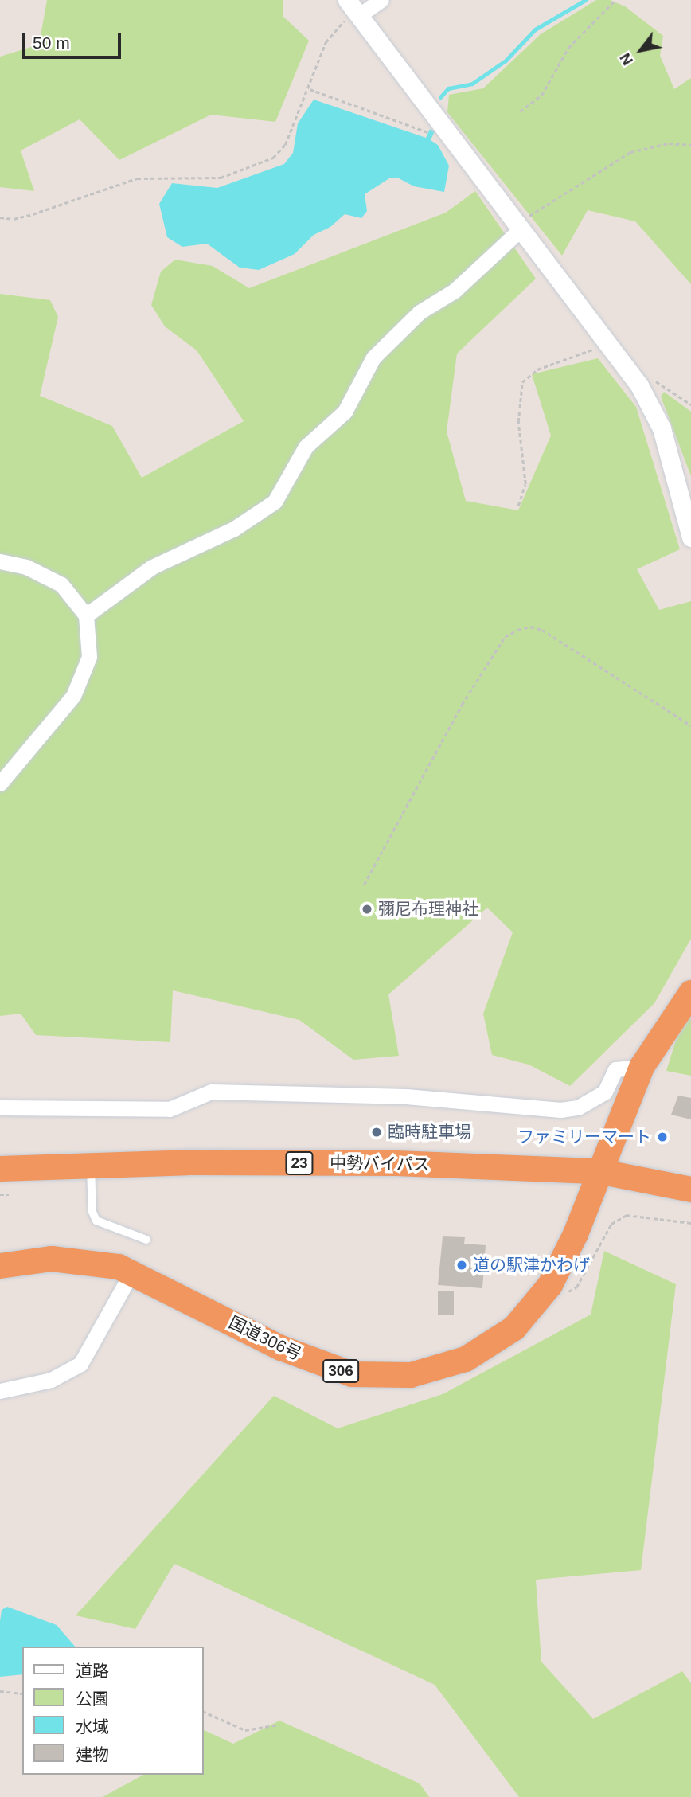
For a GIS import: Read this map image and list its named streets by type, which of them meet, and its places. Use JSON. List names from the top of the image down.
{
  "streets": {
    "highway": [
      "23",
      "中勢バイパス",
      "国道306号",
      "306"
    ]
  },
  "crossings": [
    ["中勢バイパス", "国道306号"]
  ],
  "places": [
    "彌尼布理神社",
    "臨時駐車場",
    "ファミリーマート",
    "道の駅津かわげ"
  ],
  "legend": [
    "道路",
    "公園",
    "水域",
    "建物"
  ],
  "scale_bar": "50 m",
  "north": "bottom left"
}
